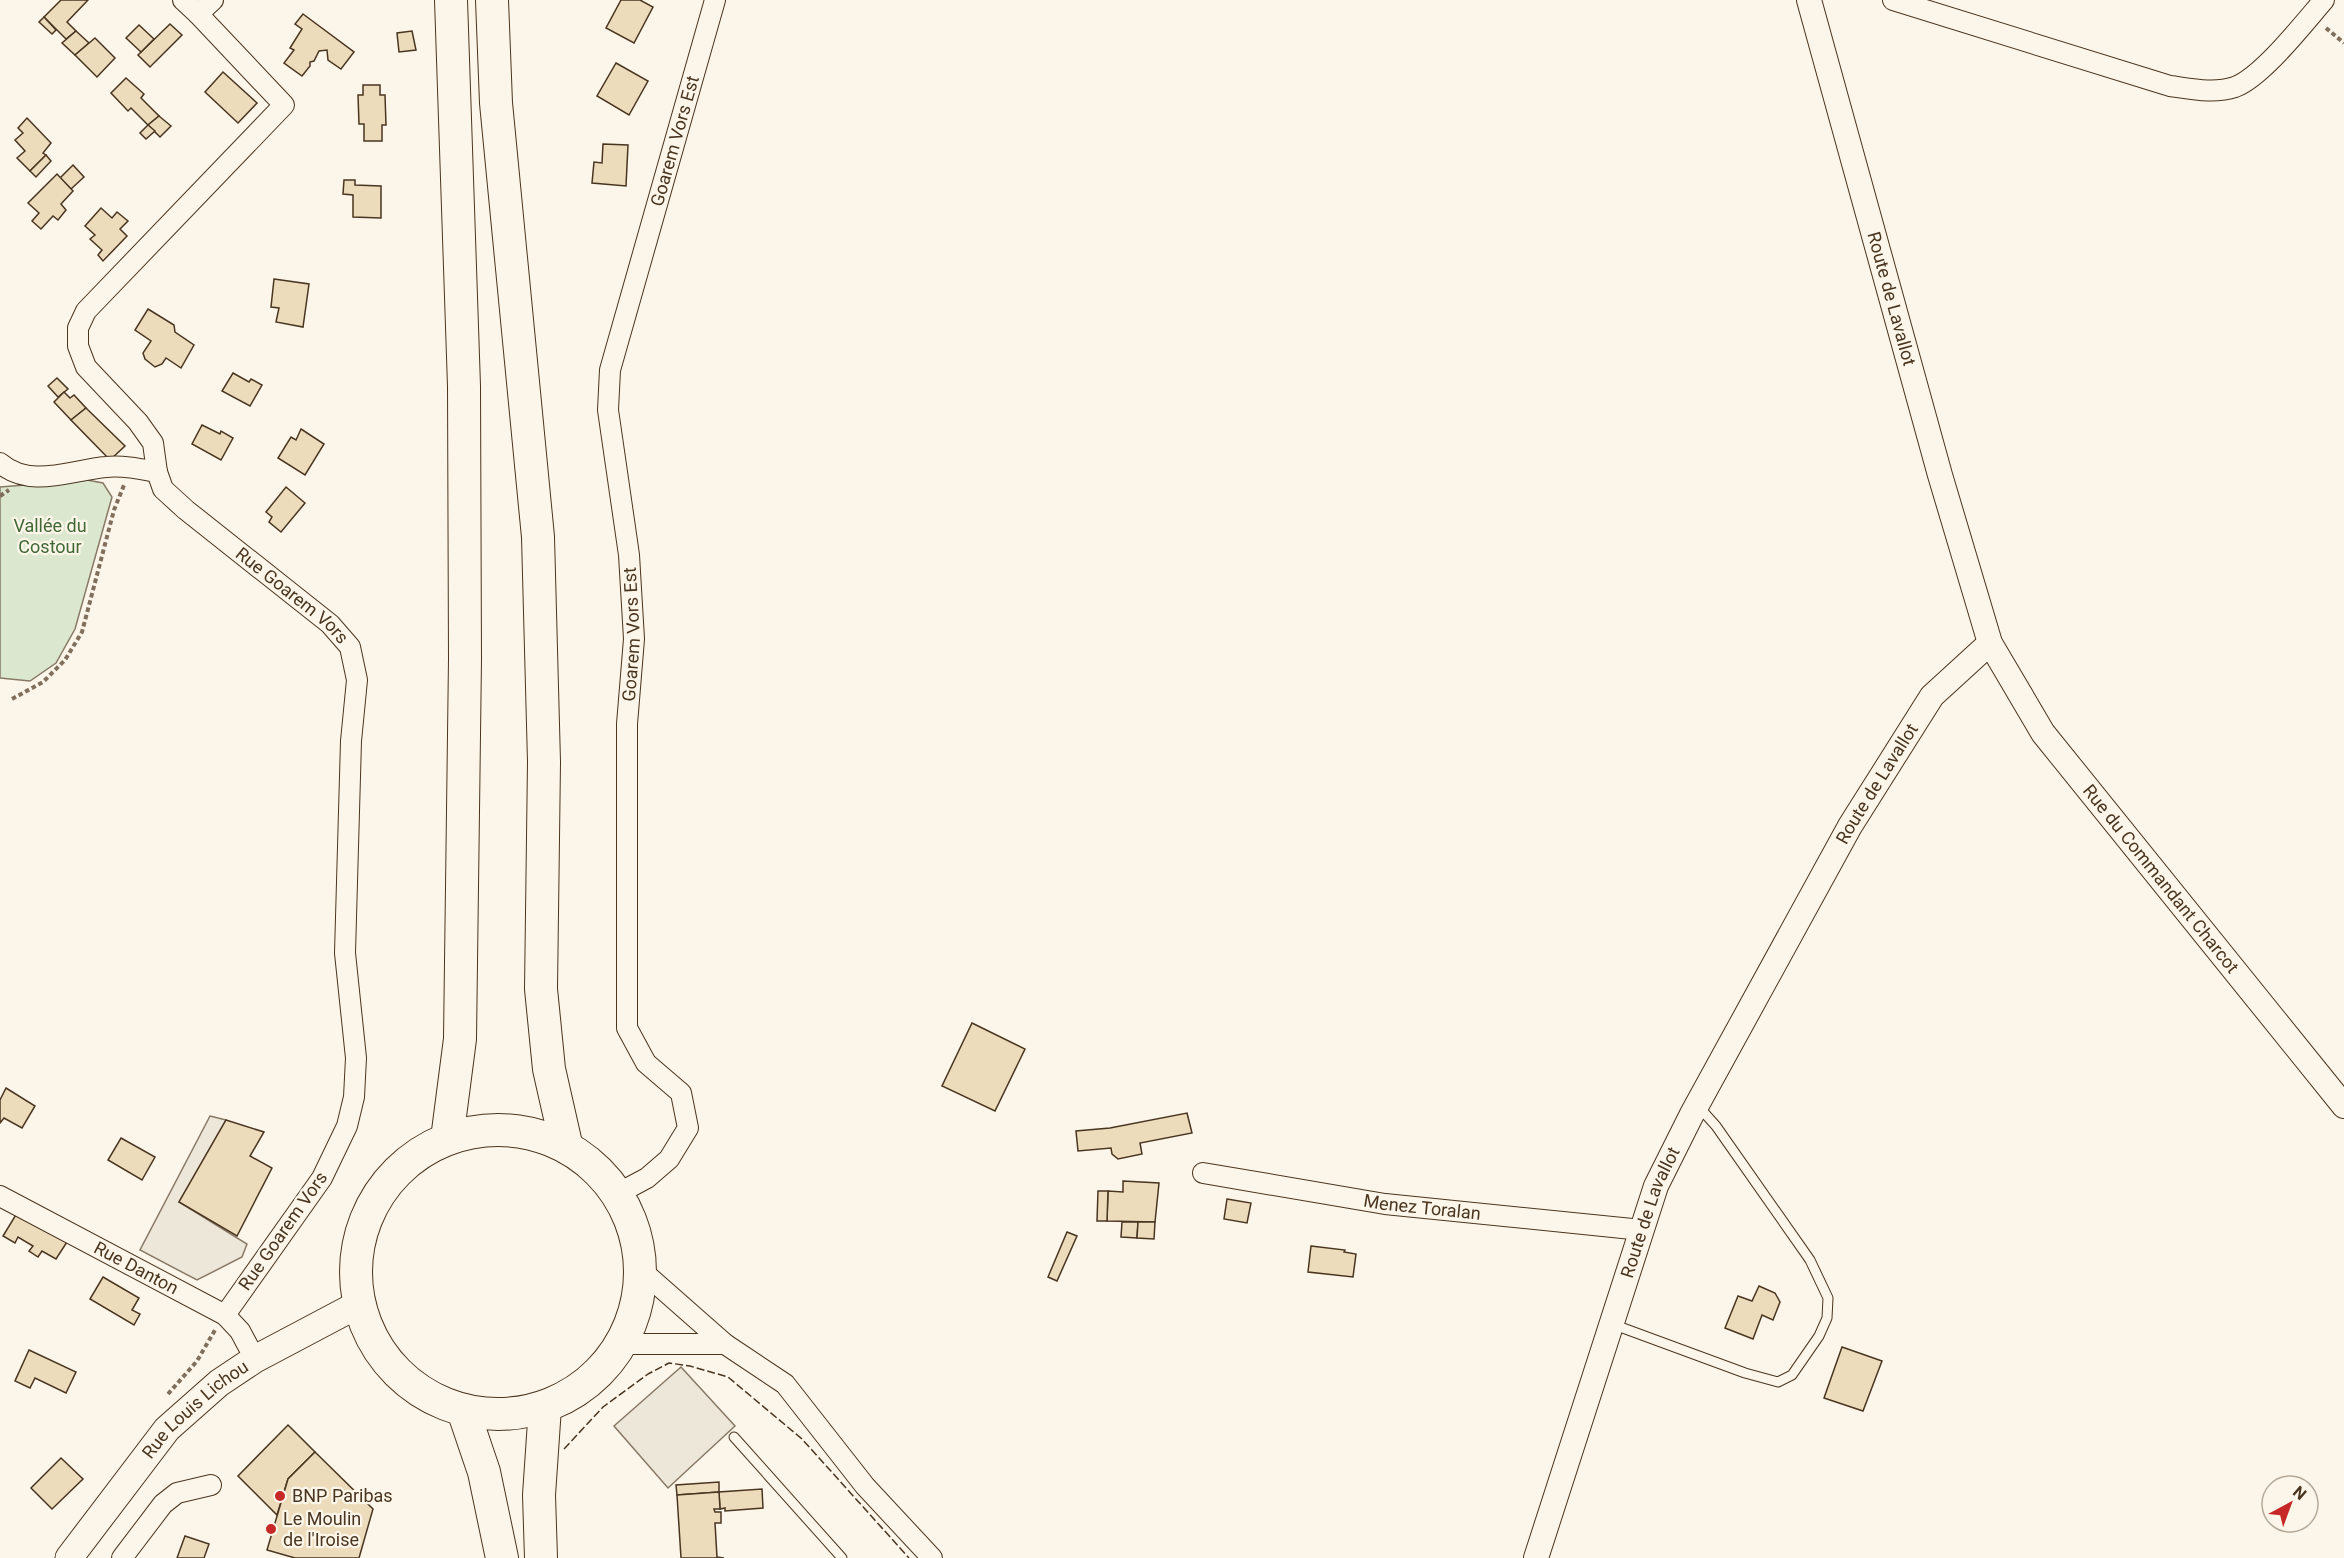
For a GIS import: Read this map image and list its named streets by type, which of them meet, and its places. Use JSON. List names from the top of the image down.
{
  "streets": {
    "main road": ["Rue Louis Lichou"],
    "street": [
      "Goarem Vors Est",
      "Route de Lavallot",
      "Rue Goarem Vors",
      "Rue du Commandant Charcot",
      "Menez Toralan",
      "Rue Danton"
    ]
  },
  "crossings": [
    ["Route de Lavallot", "Rue du Commandant Charcot"],
    ["Route de Lavallot", "Menez Toralan"],
    ["Rue Goarem Vors", "Rue Danton"],
    ["Rue Danton", "Rue Louis Lichou"]
  ],
  "parks": ["Vallée du Costour"],
  "places": ["BNP Paribas", "Le Moulin de l'Iroise"],
  "north": "top right"
}
